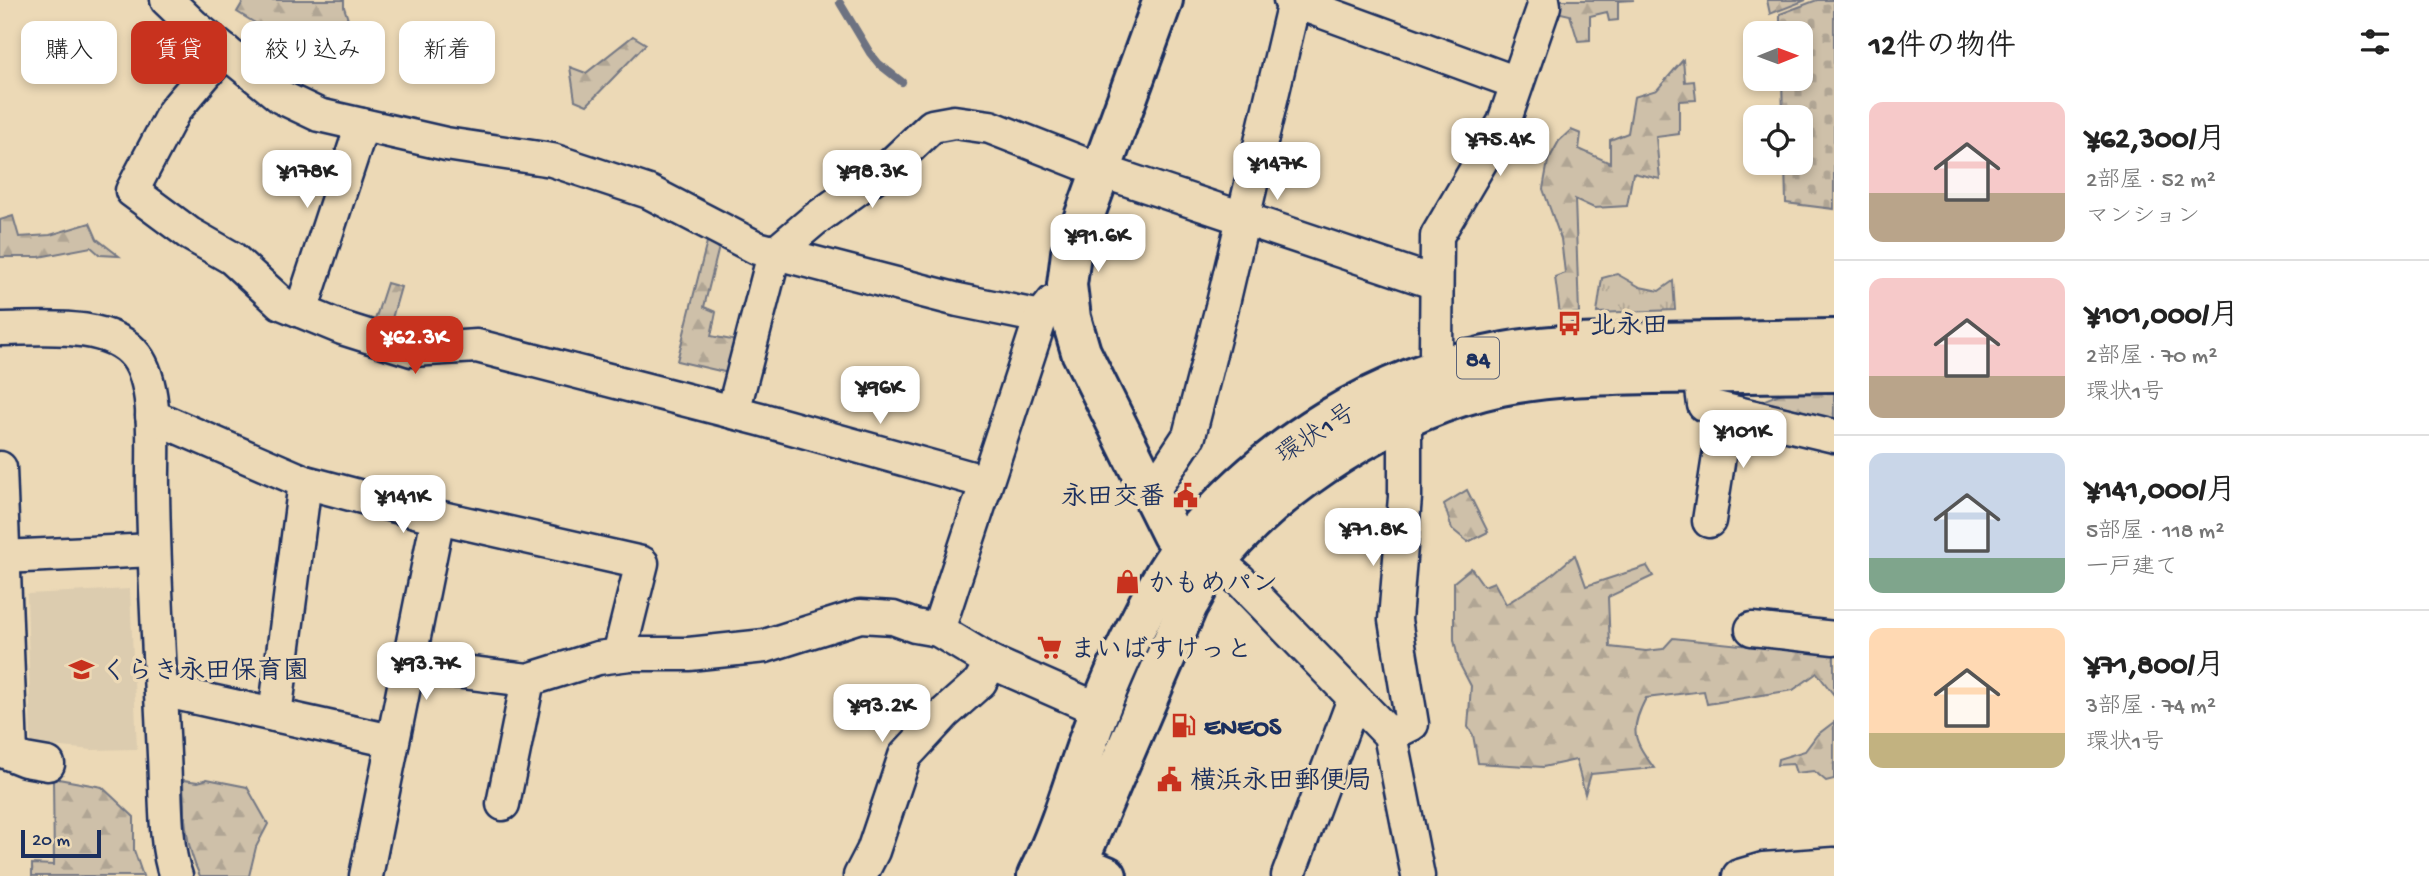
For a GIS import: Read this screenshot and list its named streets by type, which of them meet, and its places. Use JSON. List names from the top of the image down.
{
  "streets": {
    "main road": ["84", "環状1号"]
  },
  "places": {
    "bus stop": ["北永田"],
    "public building": ["永田交番", "横浜永田郵便局"],
    "shop": ["かもめパン"],
    "supermarket": ["まいばすけっと"],
    "school or university": ["くらき永田保育園"],
    "fuel station": ["ENEOS"]
  },
  "scale_bar": "20 m",
  "north": "right",
  "page": {
    "heading": "12件の物件",
    "chip": [
      "購入",
      "賃貸",
      "絞り込み",
      "新着"
    ],
    "list": [
      {
        "name": "¥62,300/月",
        "note": "2部屋 · 52 m² · マンション"
      },
      {
        "name": "¥101,000/月",
        "note": "2部屋 · 70 m² · 環状1号"
      },
      {
        "name": "¥141,000/月",
        "note": "5部屋 · 118 m² · 一戸建て"
      },
      {
        "name": "¥71,800/月",
        "note": "3部屋 · 74 m² · 環状1号"
      }
    ],
    "price": [
      "¥75.4K",
      "¥147K",
      "¥178K",
      "¥98.3K",
      "¥91.6K",
      "¥62.3K",
      "¥96K",
      "¥101K",
      "¥141K",
      "¥71.8K",
      "¥93.7K",
      "¥93.2K"
    ],
    "scale": "20 m"
  }
}
